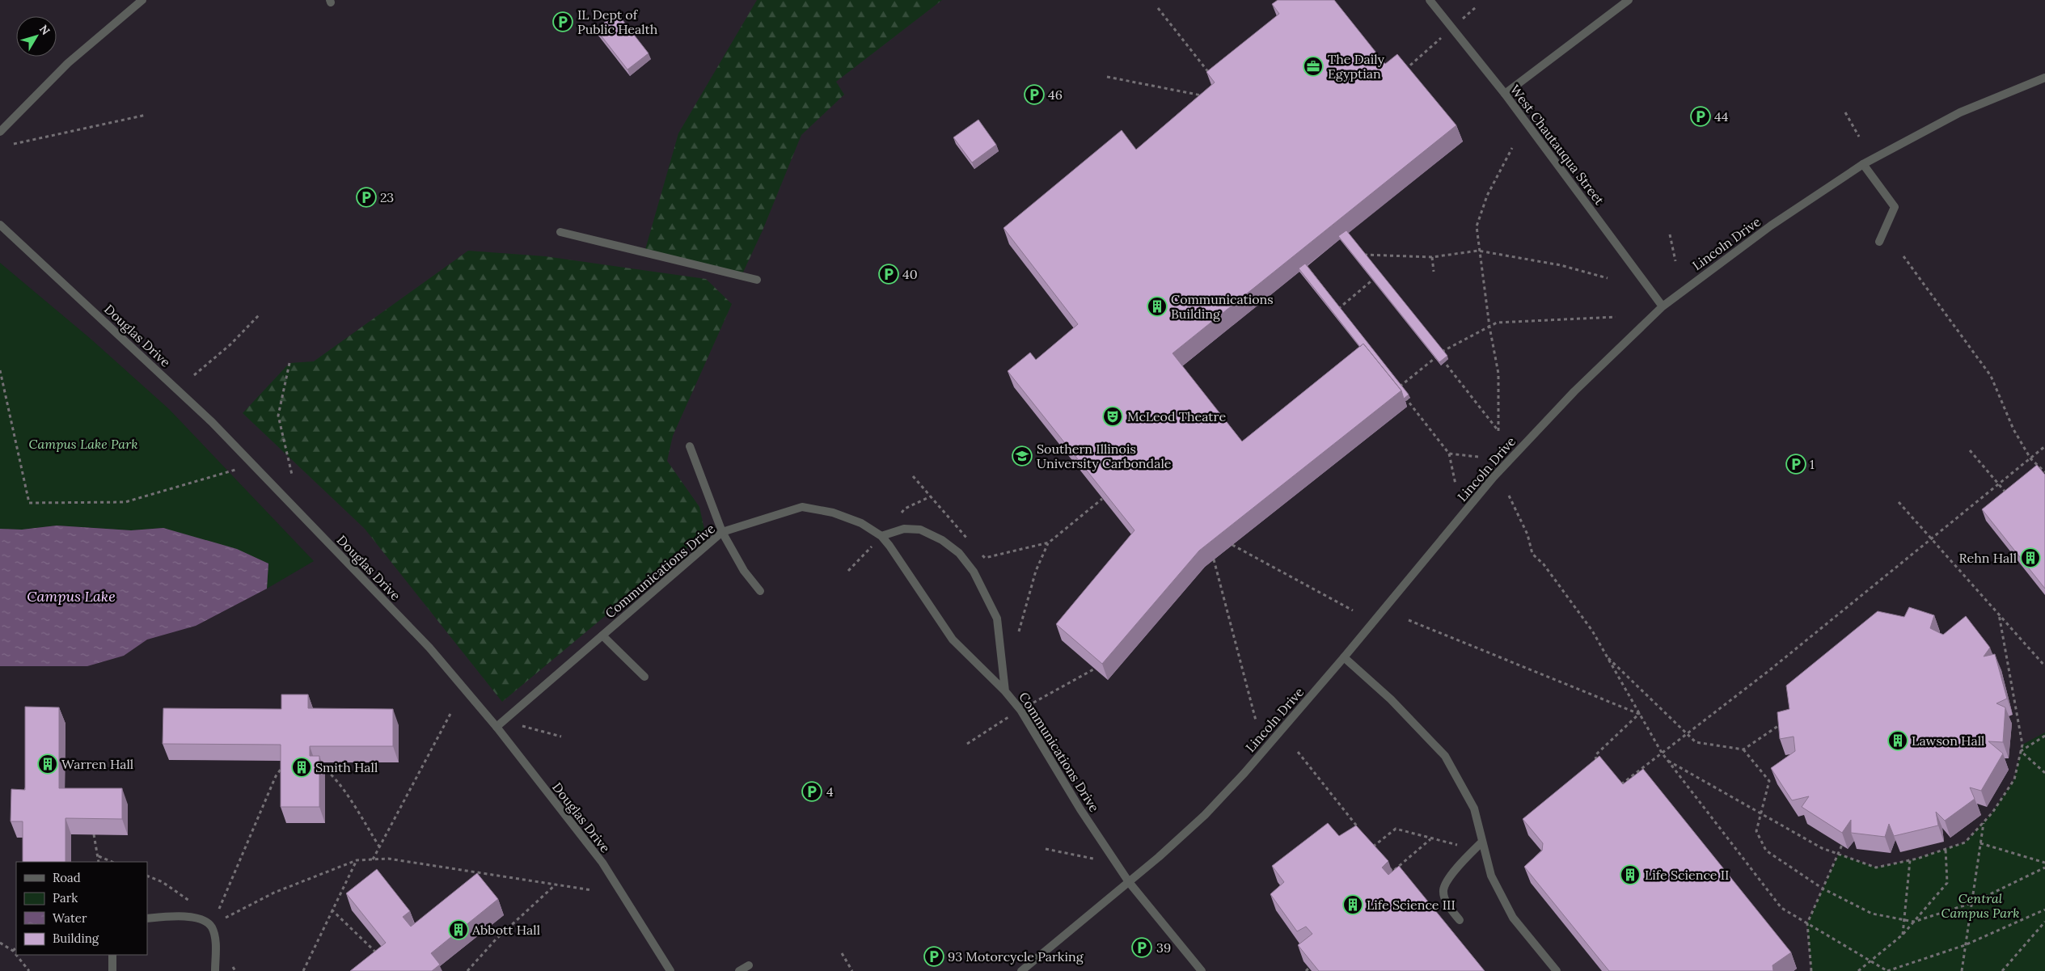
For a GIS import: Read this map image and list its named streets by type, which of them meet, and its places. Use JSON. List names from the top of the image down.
{
  "streets": {
    "street": [
      "West Chautauqua Street",
      "Lincoln Drive",
      "Douglas Drive",
      "Communications Drive"
    ]
  },
  "crossings": [
    ["West Chautauqua Street", "Lincoln Drive"],
    ["Lincoln Drive", "Communications Drive"],
    ["Douglas Drive", "Communications Drive"]
  ],
  "water": ["Campus Lake"],
  "parks": ["Campus Lake Park", "Central Campus Park"],
  "places": {
    "parking": [
      "IL Dept of Public Health",
      "46",
      "44",
      "23",
      "40",
      "1",
      "4",
      "39",
      "93 Motorcycle Parking"
    ],
    "office": ["The Daily Egyptian"],
    "building": [
      "Communications Building",
      "Rehn Hall",
      "Lawson Hall",
      "Warren Hall",
      "Smith Hall",
      "Life Science II",
      "Life Science III",
      "Abbott Hall"
    ],
    "theatre": ["McLeod Theatre"],
    "school or university": ["Southern Illinois University Carbondale"]
  },
  "legend": [
    "Road",
    "Park",
    "Water",
    "Building"
  ],
  "north": "top right"
}
